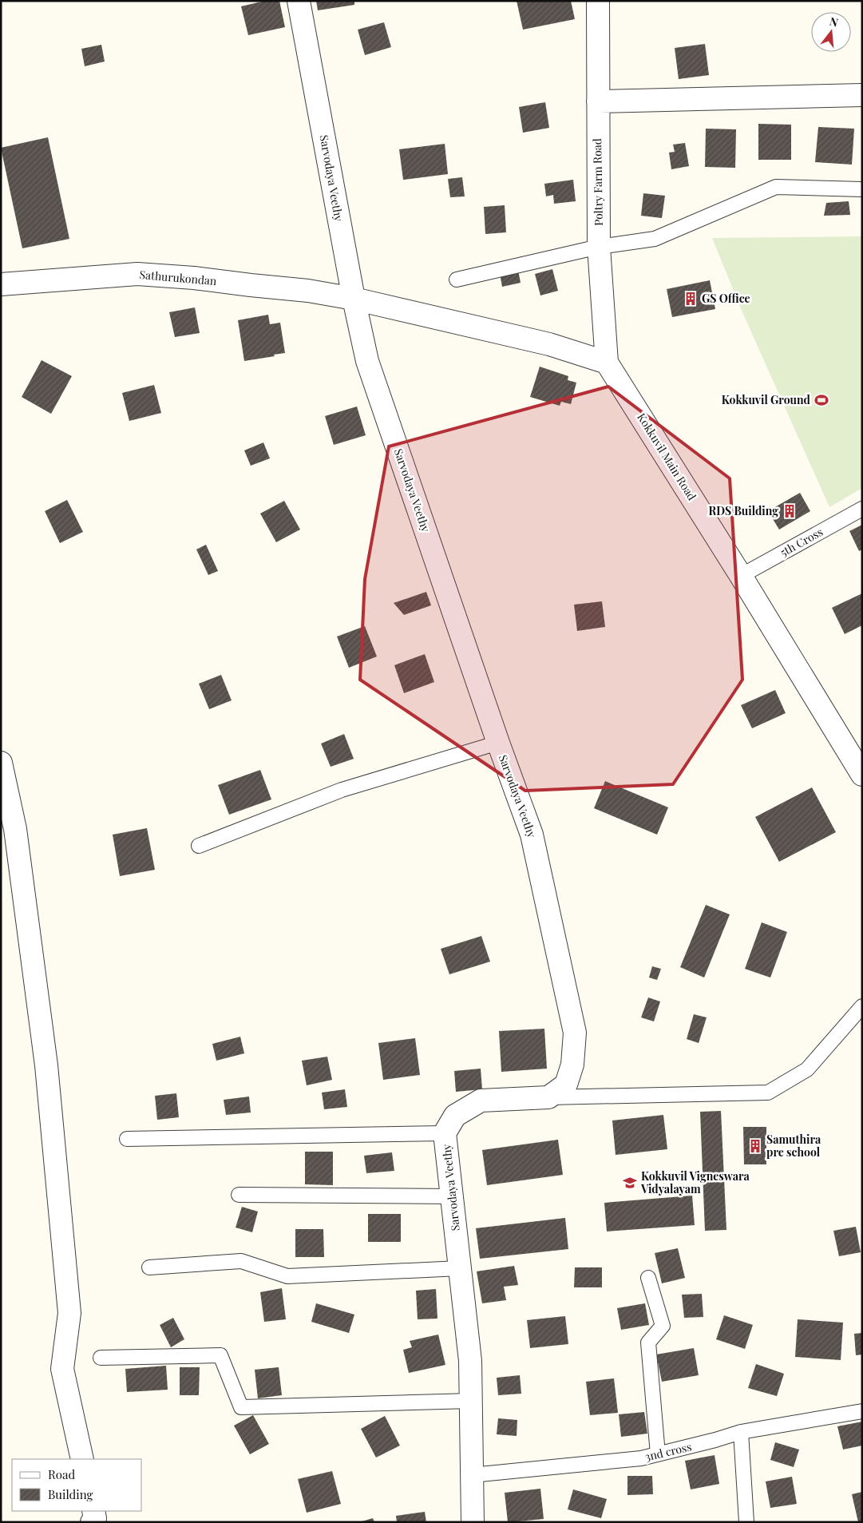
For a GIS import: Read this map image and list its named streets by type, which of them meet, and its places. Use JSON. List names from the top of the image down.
{
  "streets": {
    "street": [
      "Sarvodaya Veethy",
      "Poltry Farm Road",
      "Sathurukondan",
      "Kokkuvil Main Road"
    ],
    "lane": ["5th Cross", "3nd cross"]
  },
  "crossings": [
    ["Sarvodaya Veethy", "Sathurukondan"],
    ["Sarvodaya Veethy", "3nd cross"],
    ["Poltry Farm Road", "Kokkuvil Main Road"],
    ["Kokkuvil Main Road", "5th Cross"]
  ],
  "places": {
    "building": ["GS Office", "RDS Building", "Samuthira pre school"],
    "sports": ["Kokkuvil Ground"],
    "school or university": ["Kokkuvil Vigneswara Vidyalayam"]
  },
  "legend": ["Road", "Building"],
  "north": "top"
}
